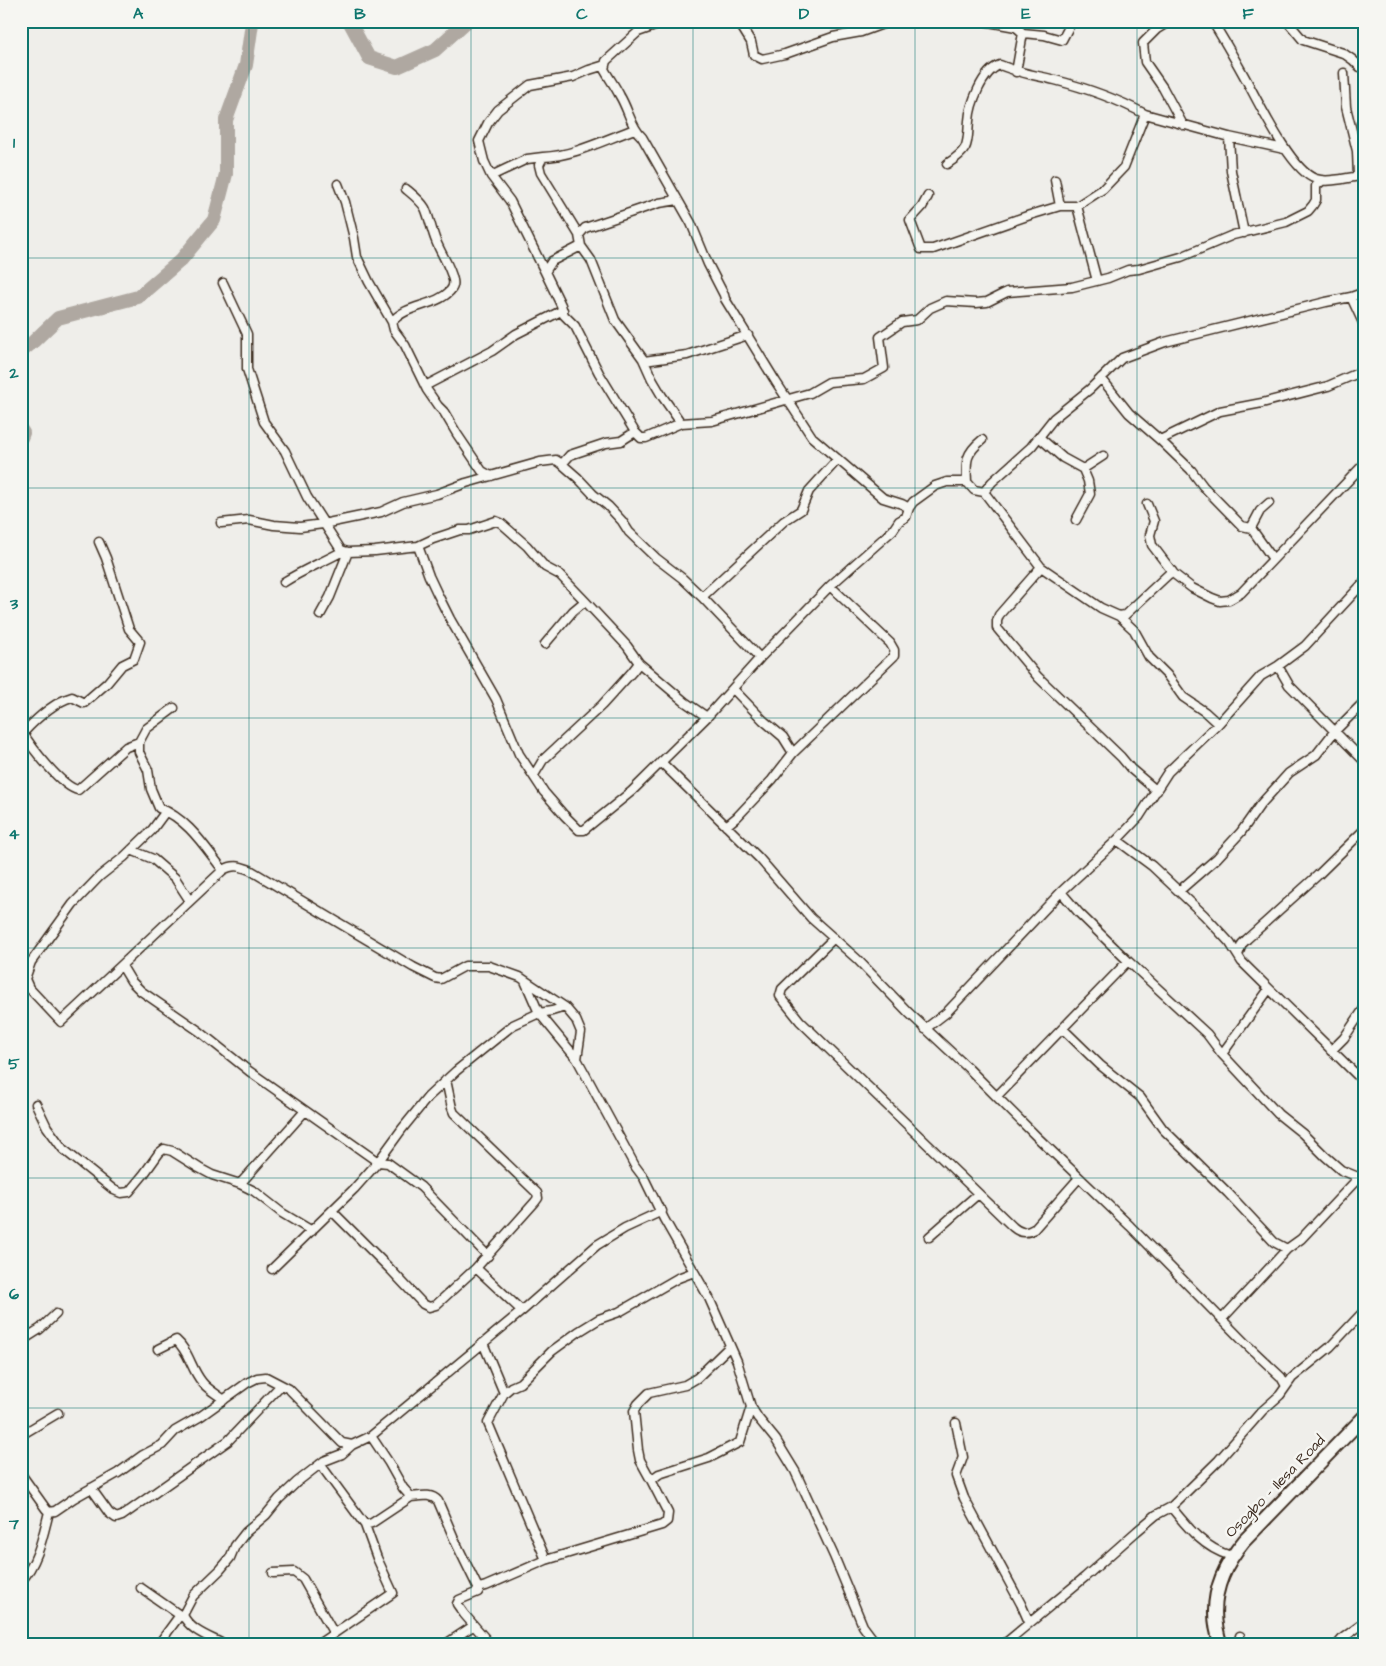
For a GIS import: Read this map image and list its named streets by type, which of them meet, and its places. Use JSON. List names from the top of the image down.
{
  "streets": {
    "main road": ["Osogbo - Ilesa Road"]
  },
  "grid": {
    "columns": [
      "A",
      "B",
      "C",
      "D",
      "E",
      "F"
    ],
    "rows": [
      "1",
      "2",
      "3",
      "4",
      "5",
      "6",
      "7"
    ]
  }
}
